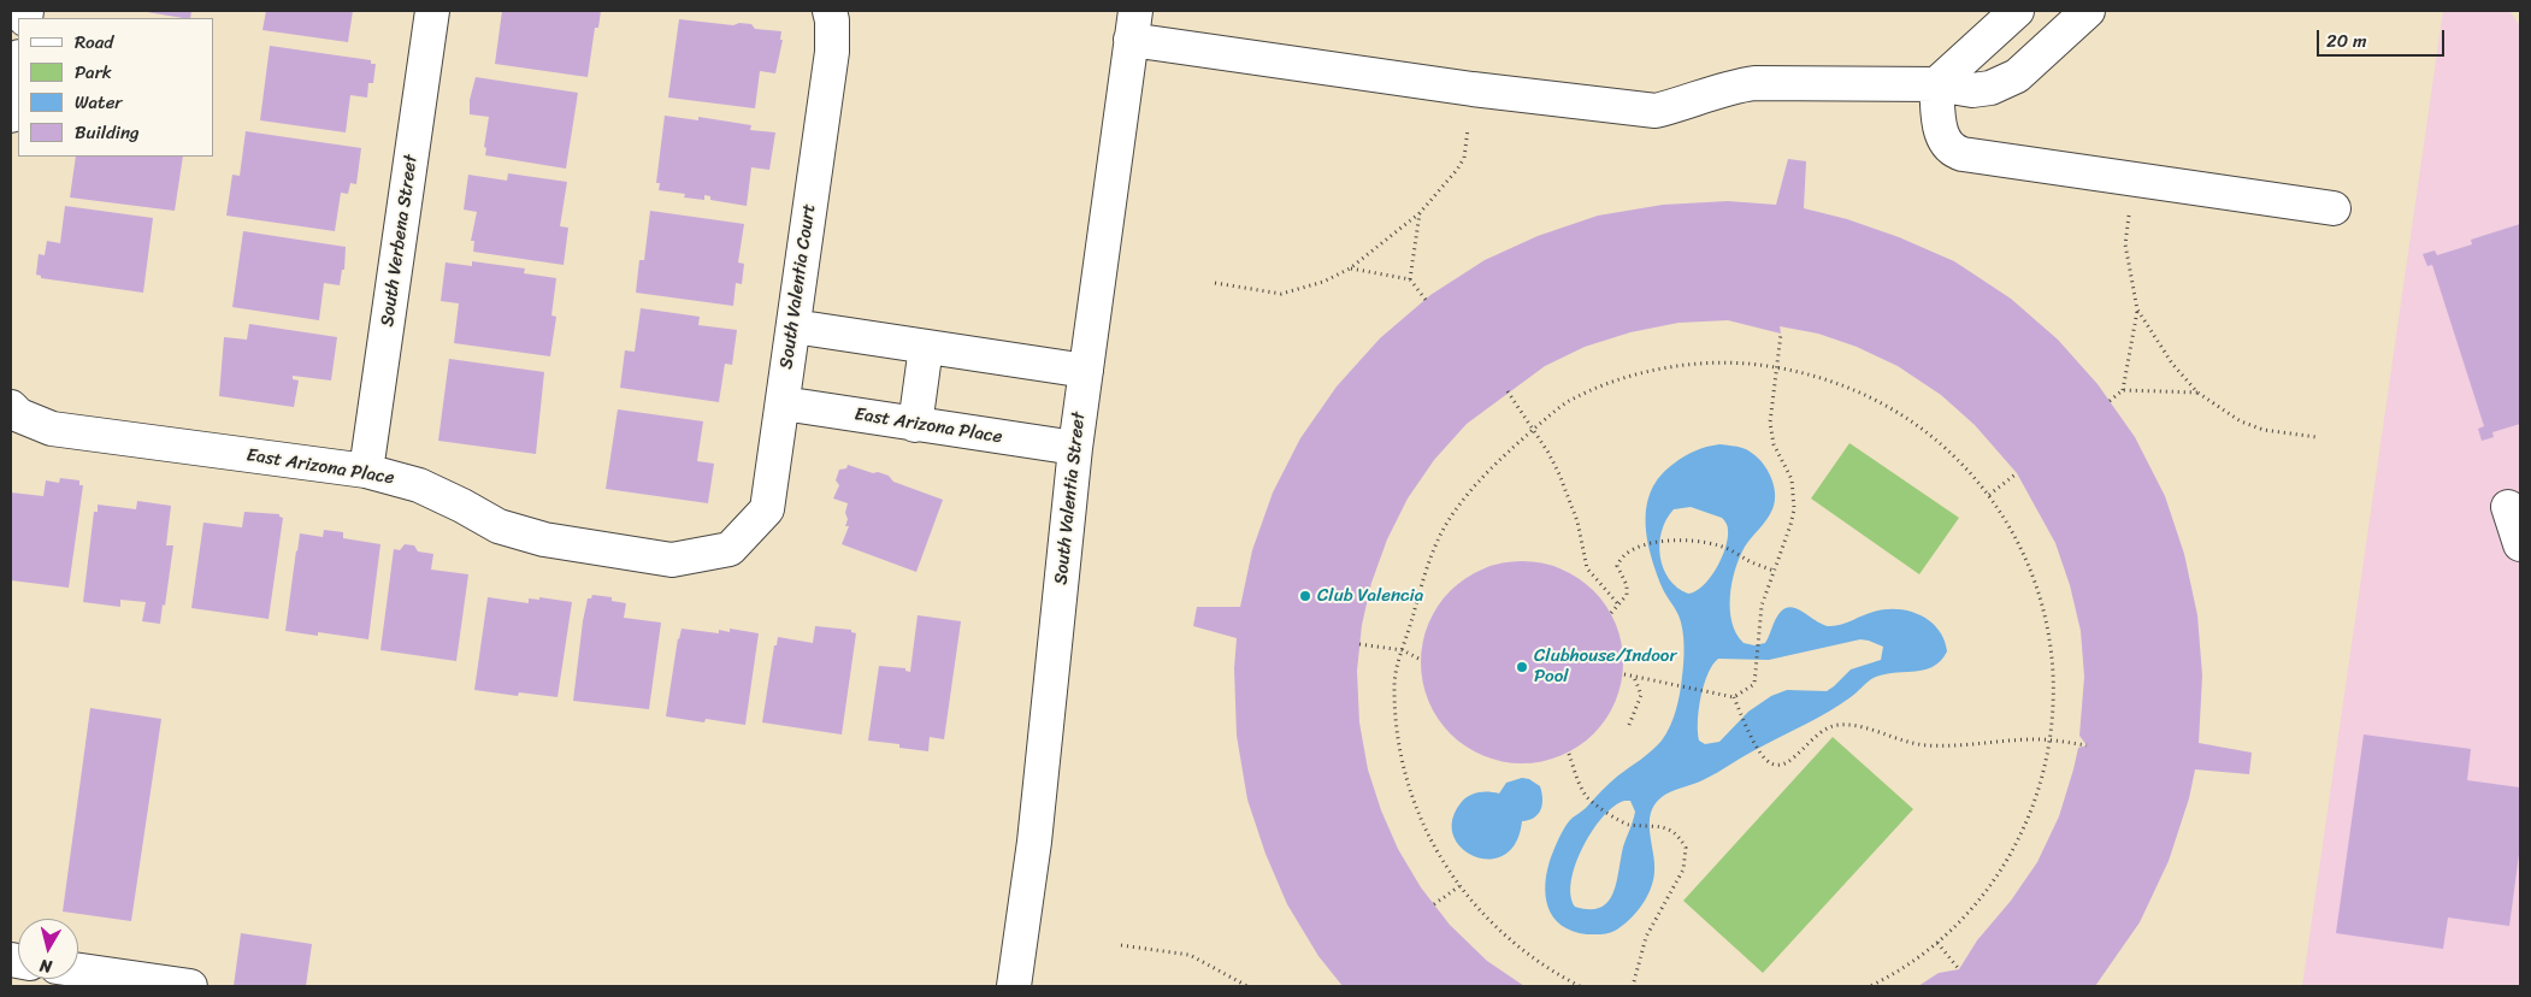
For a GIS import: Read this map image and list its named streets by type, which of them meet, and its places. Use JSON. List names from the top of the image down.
{
  "streets": {
    "street": [
      "South Verbena Street",
      "South Valentia Court",
      "East Arizona Place",
      "South Valentia Street"
    ]
  },
  "crossings": [
    ["South Verbena Street", "East Arizona Place"],
    ["South Valentia Court", "East Arizona Place"],
    ["East Arizona Place", "South Valentia Street"]
  ],
  "places": ["Club Valencia", "Clubhouse/Indoor Pool"],
  "legend": [
    "Road",
    "Park",
    "Water",
    "Building"
  ],
  "scale_bar": "20 m",
  "north": "bottom"
}
